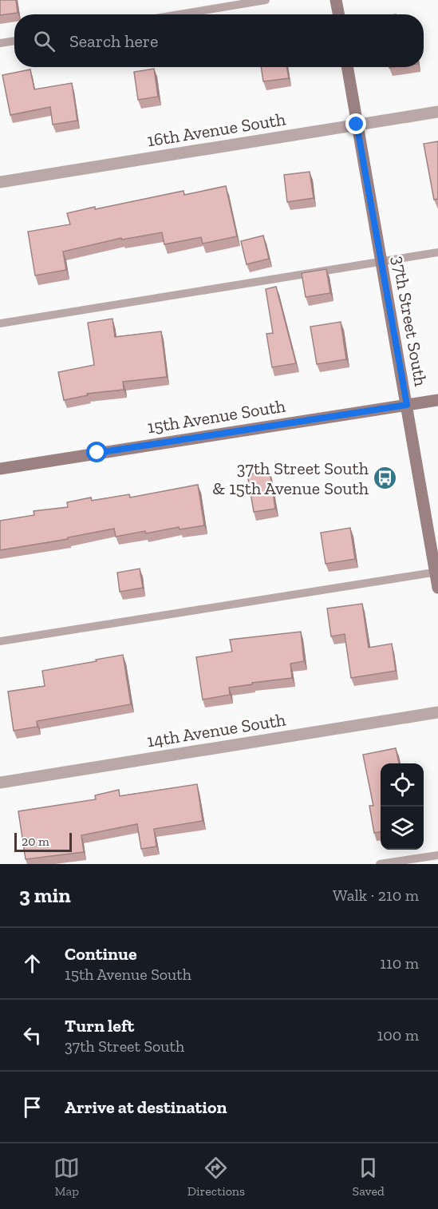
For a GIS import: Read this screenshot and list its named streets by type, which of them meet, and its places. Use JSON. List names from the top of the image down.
{
  "streets": {
    "street": [
      "16th Avenue South",
      "37th Street South",
      "15th Avenue South",
      "14th Avenue South"
    ]
  },
  "crossings": [
    ["16th Avenue South", "37th Street South"],
    ["37th Street South", "15th Avenue South"]
  ],
  "places": {
    "bus stop": ["37th Street South & 15th Avenue South"]
  },
  "scale_bar": "20 m",
  "page": {
    "search": "Search here",
    "scale": "20 m",
    "heading": ["3 min", "Walk · 210 m"],
    "list": [
      ["Continue", "15th Avenue South", "110 m"],
      ["Turn left", "37th Street South", "100 m"],
      "Arrive at destination"
    ],
    "nav": ["Map", "Directions", "Saved"]
  }
}
